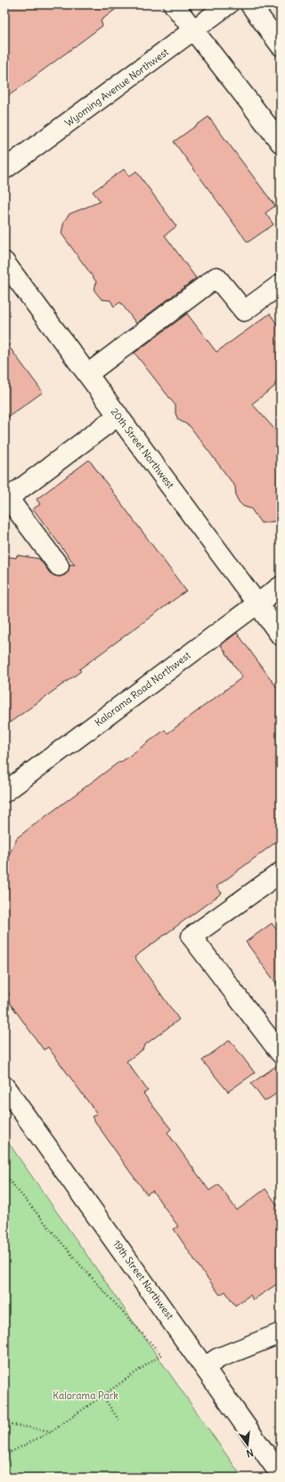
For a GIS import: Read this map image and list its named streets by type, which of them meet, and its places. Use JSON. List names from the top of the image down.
{
  "streets": {
    "street": [
      "Wyoming Avenue Northwest",
      "20th Street Northwest",
      "Kalorama Road Northwest",
      "19th Street Northwest"
    ]
  },
  "crossings": [
    ["20th Street Northwest", "Kalorama Road Northwest"]
  ],
  "parks": ["Kalorama Park"],
  "north": "bottom"
}
